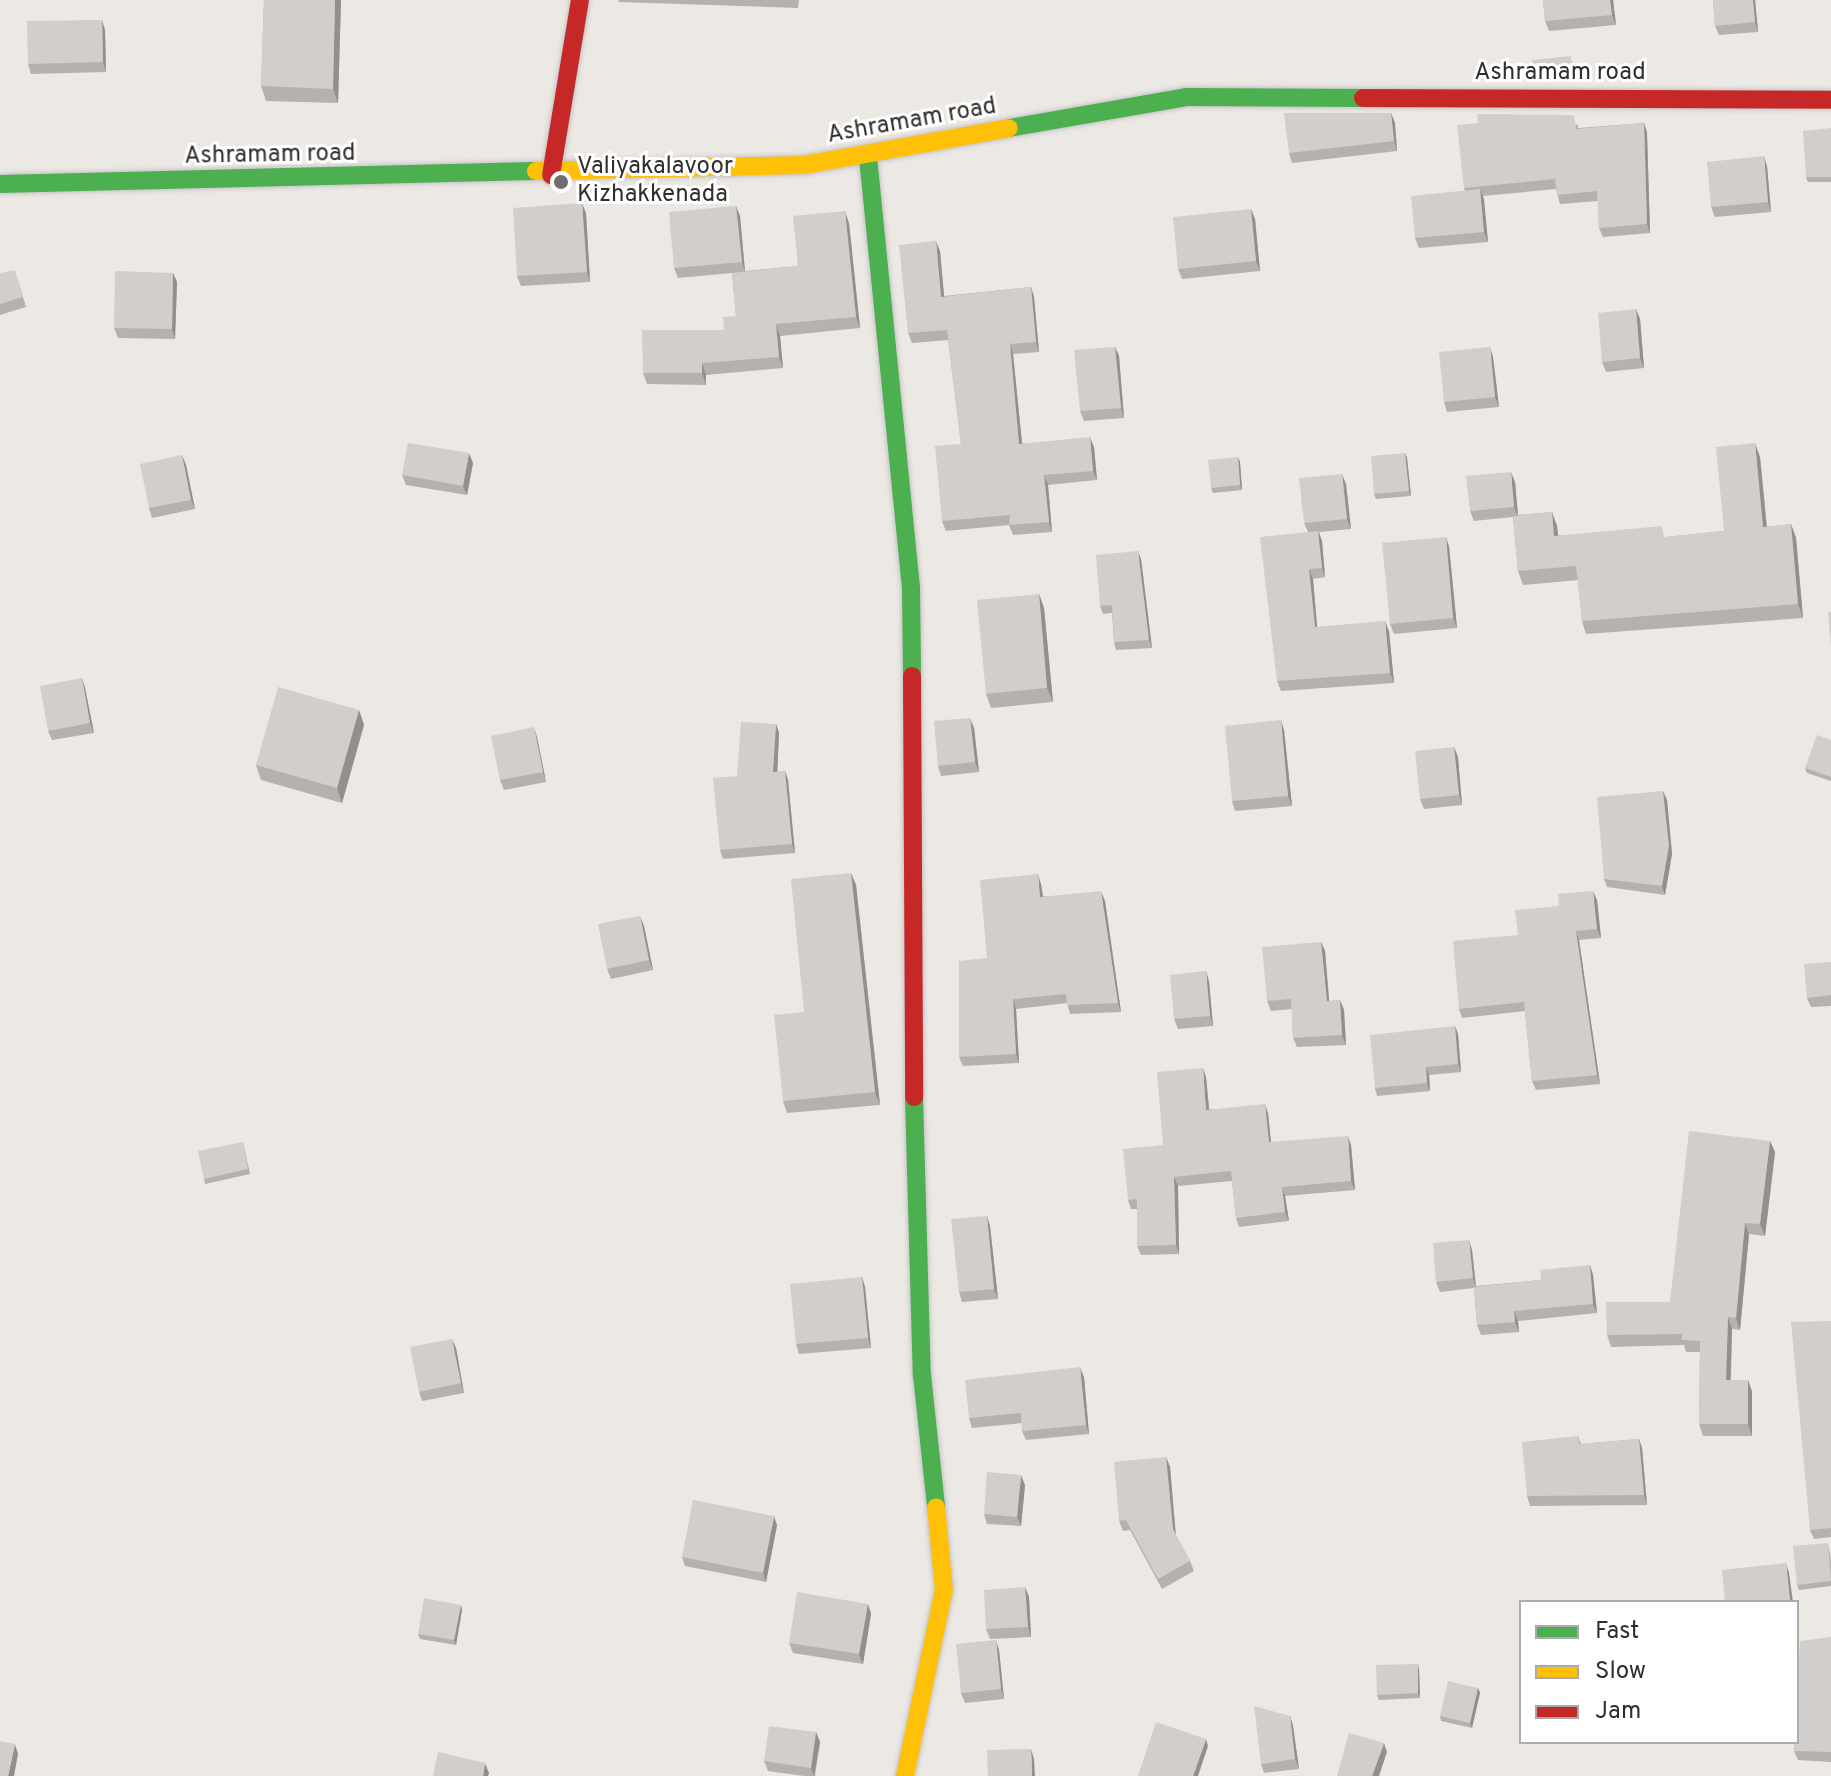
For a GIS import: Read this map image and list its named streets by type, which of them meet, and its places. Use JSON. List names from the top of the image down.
{
  "streets": {
    "main road": ["Ashramam road"]
  },
  "places": ["Valiyakalavoor Kizhakkenada"],
  "legend": ["Fast", "Slow", "Jam"]
}
